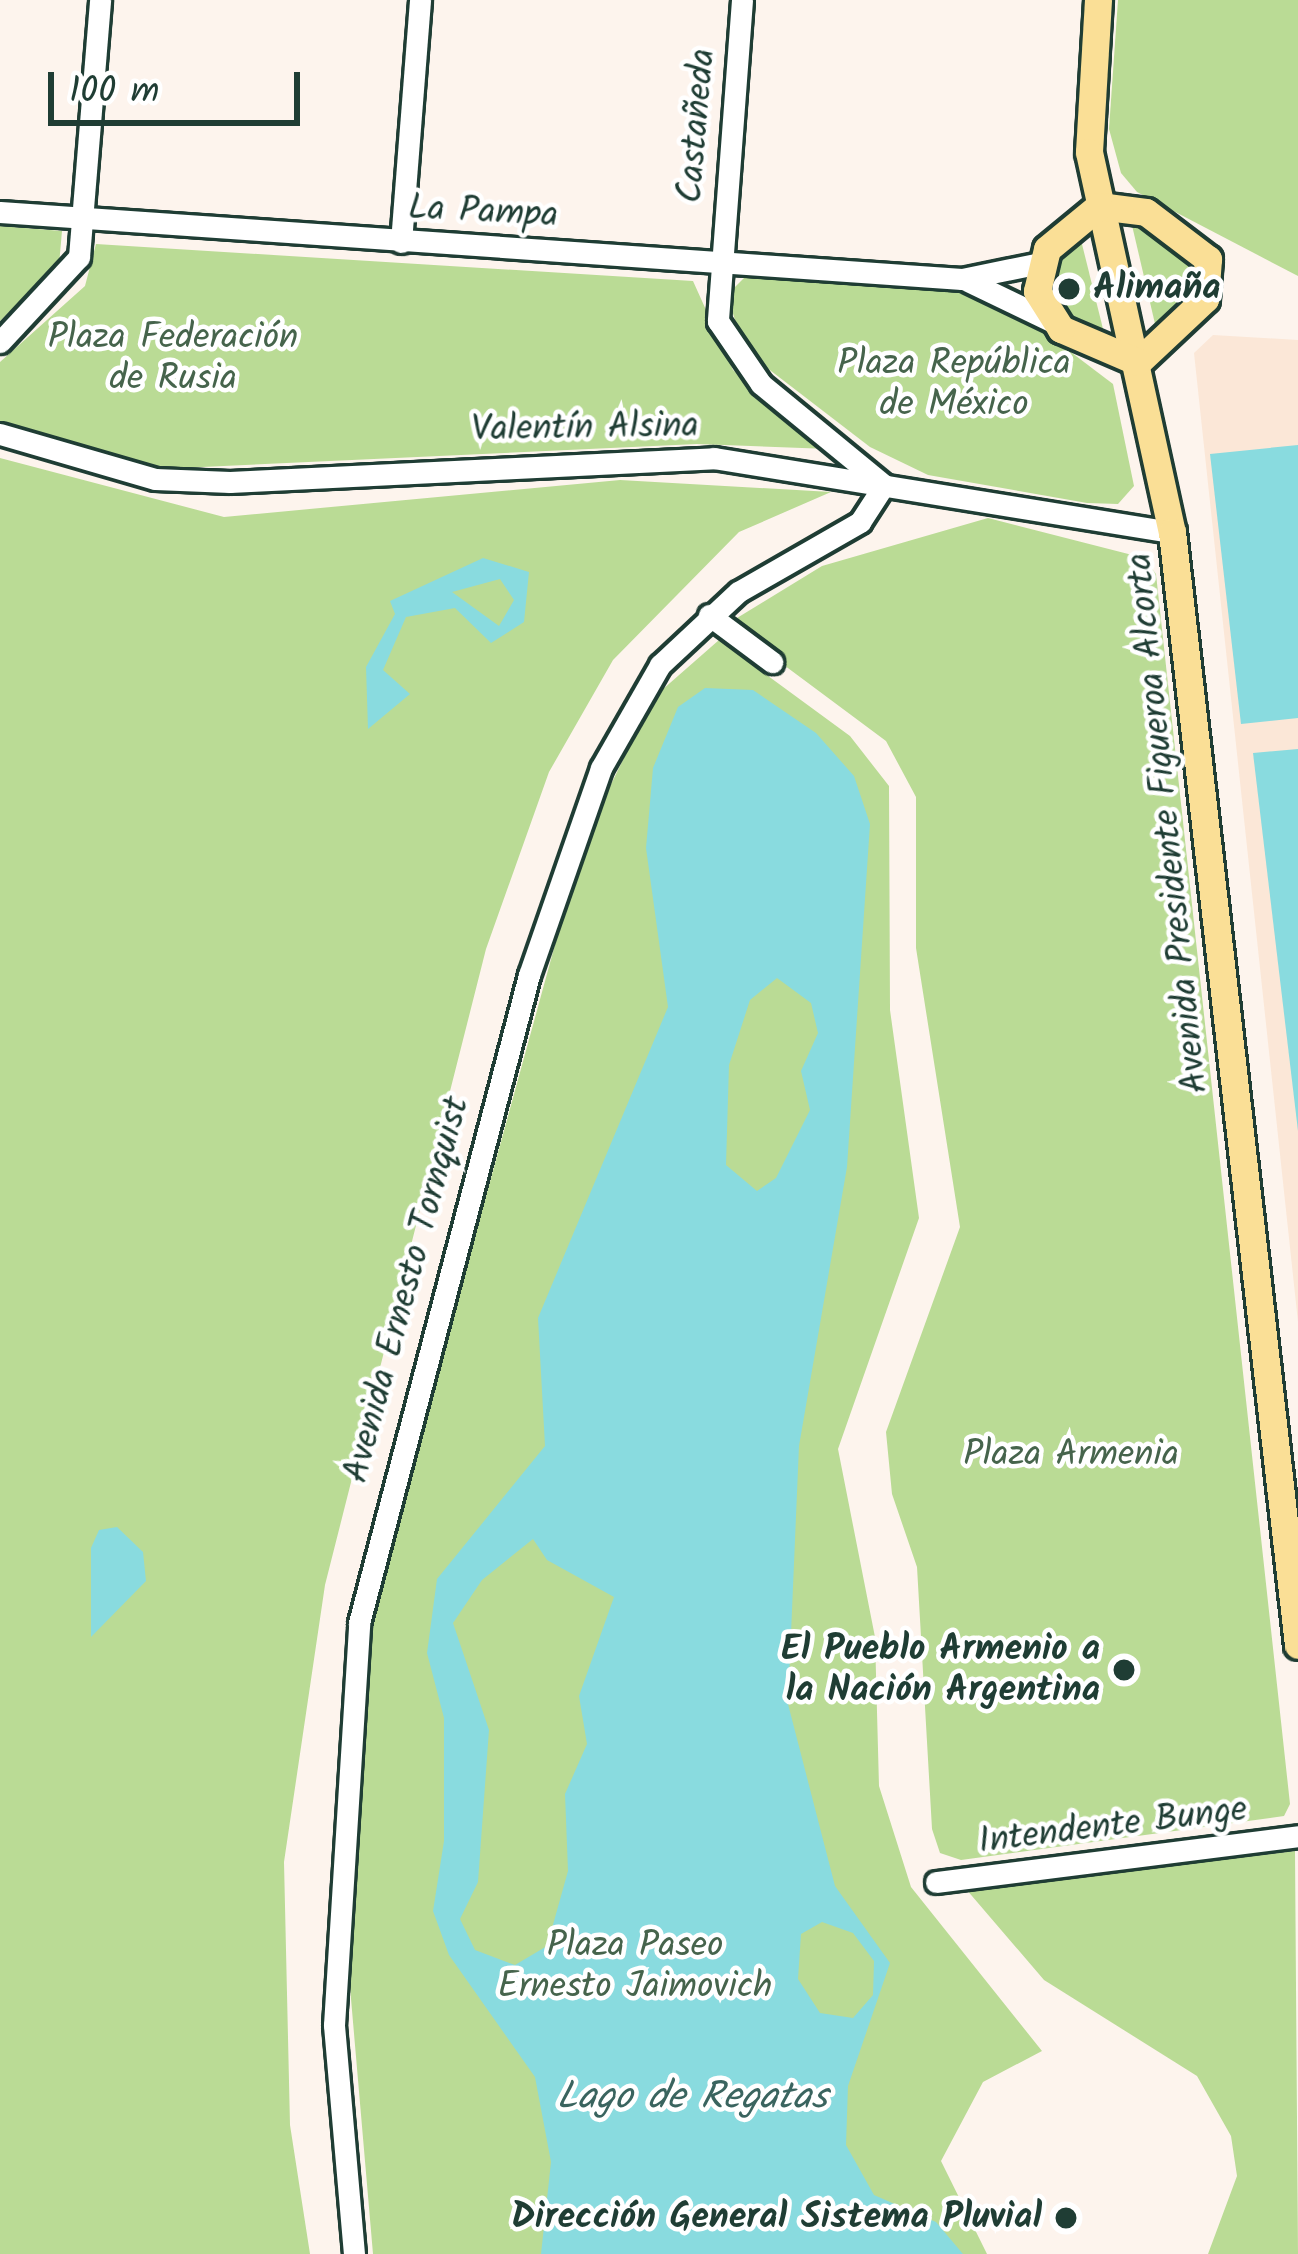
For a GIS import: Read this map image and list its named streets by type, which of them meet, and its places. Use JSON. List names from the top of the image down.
{
  "streets": {
    "main road": ["Avenida Presidente Figueroa Alcorta"],
    "street": [
      "Castañeda",
      "La Pampa",
      "Valentín Alsina",
      "Avenida Ernesto Tornquist",
      "Intendente Bunge"
    ]
  },
  "crossings": [
    ["Castañeda", "La Pampa"],
    ["Castañeda", "Valentín Alsina"],
    ["Castañeda", "Avenida Ernesto Tornquist"],
    ["Valentín Alsina", "Avenida Presidente Figueroa Alcorta"],
    ["Valentín Alsina", "Avenida Ernesto Tornquist"]
  ],
  "water": ["Lago de Regatas"],
  "parks": [
    "Plaza Federación de Rusia",
    "Plaza República de México",
    "Plaza Armenia",
    "Plaza Paseo Ernesto Jaimovich"
  ],
  "places": ["Alimaña", "El Pueblo Armenio a la Nación Argentina", "Dirección General Sistema Pluvial"],
  "scale_bar": "100 m"
}
